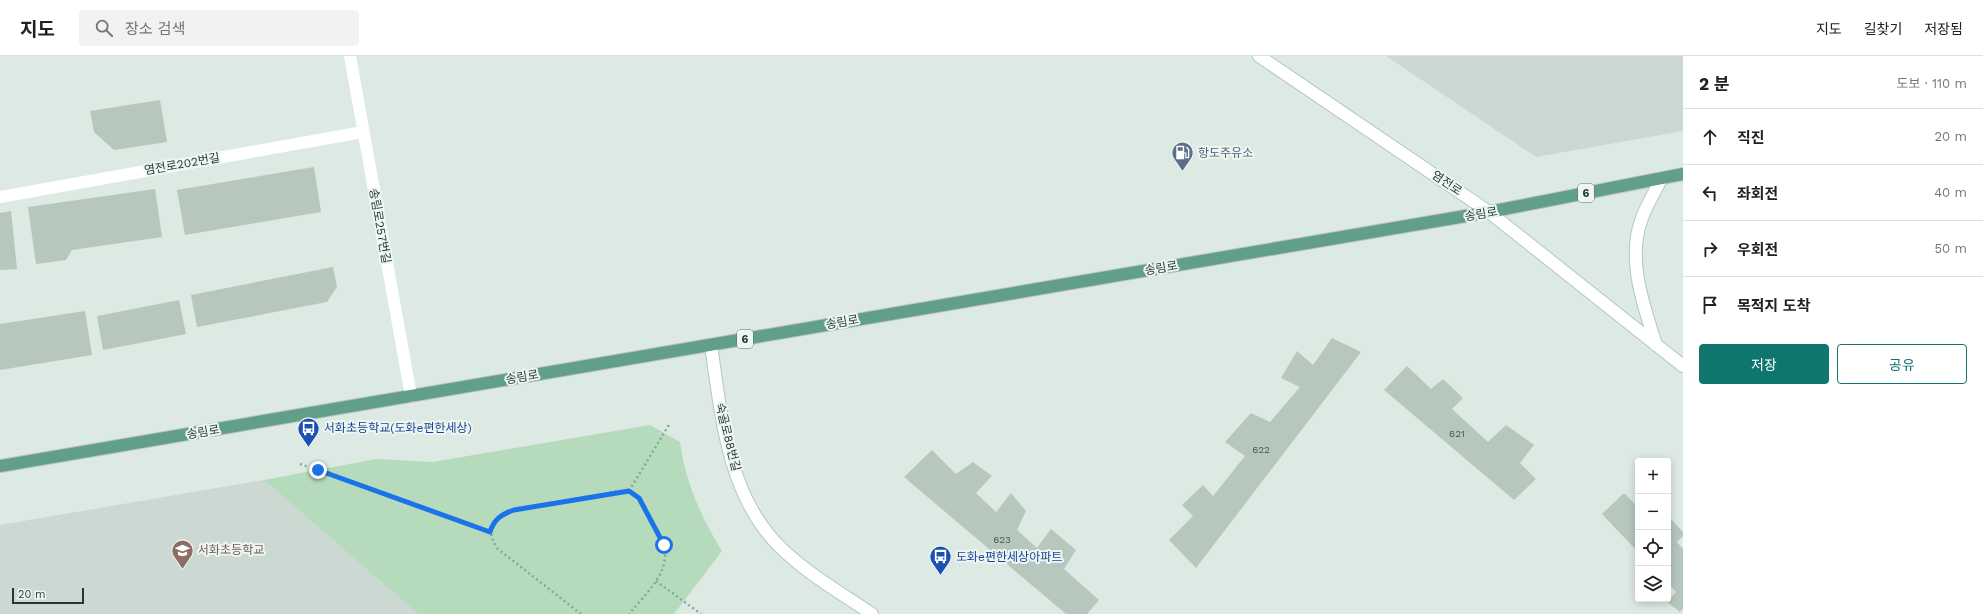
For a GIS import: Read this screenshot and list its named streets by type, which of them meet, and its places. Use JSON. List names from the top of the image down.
{
  "streets": {
    "main road": ["6", "송림로"],
    "street": [
      "염전로202번길",
      "염전로",
      "송림로257번길",
      "숙골로88번길"
    ]
  },
  "crossings": [
    ["염전로202번길", "송림로257번길"],
    ["염전로", "송림로"],
    ["송림로", "송림로257번길"],
    ["송림로", "숙골로88번길"]
  ],
  "places": {
    "fuel station": ["항도주유소"],
    "bus stop": ["서화초등학교(도화e편한세상)", "도화e편한세상아파트"],
    "school or university": ["서화초등학교"]
  },
  "house_numbers": ["621", "622", "623"],
  "scale_bar": "20 m",
  "page": {
    "header": "지도",
    "search": "장소 검색",
    "nav": ["지도", "길찾기", "저장됨"],
    "heading": ["2 분", "도보 · 110 m"],
    "list": [
      ["직진", "20 m"],
      ["좌회전", "40 m"],
      ["우회전", "50 m"],
      "목적지 도착"
    ],
    "buttons": ["저장", "공유"],
    "map_buttons": ["+", "−"],
    "scale": "20 m"
  }
}
